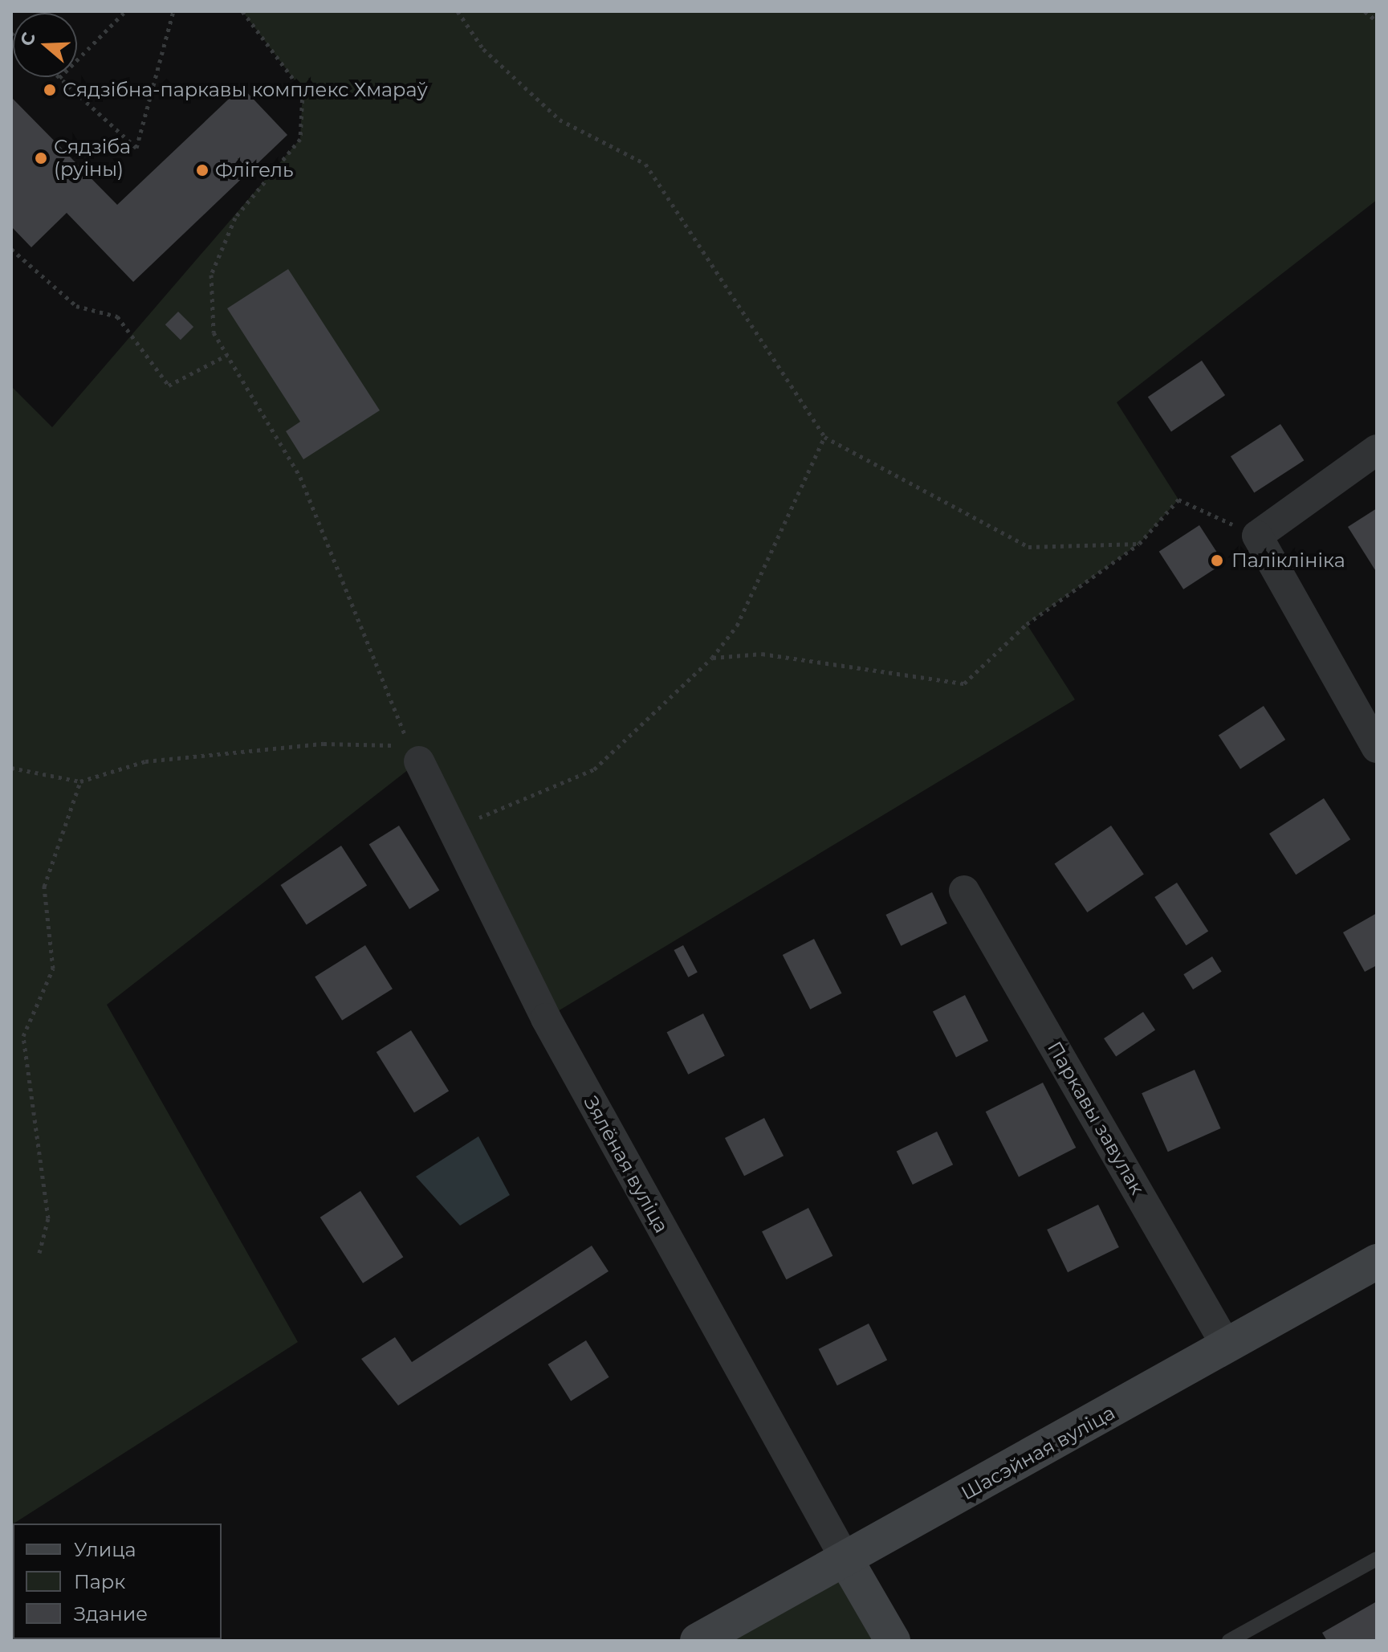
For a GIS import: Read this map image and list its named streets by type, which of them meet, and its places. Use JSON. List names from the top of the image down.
{
  "streets": {
    "main road": ["Шасэйная вуліца"],
    "street": ["Паркавы завулак", "Зялёная вуліца"]
  },
  "crossings": [
    ["Паркавы завулак", "Шасэйная вуліца"],
    ["Зялёная вуліца", "Шасэйная вуліца"]
  ],
  "places": [
    "Сядзібна-паркавы комплекс Хмараў",
    "Сядзіба (руіны)",
    "Флігель",
    "Паліклініка"
  ],
  "legend": ["Улица", "Парк", "Здание"],
  "north": "left"
}
